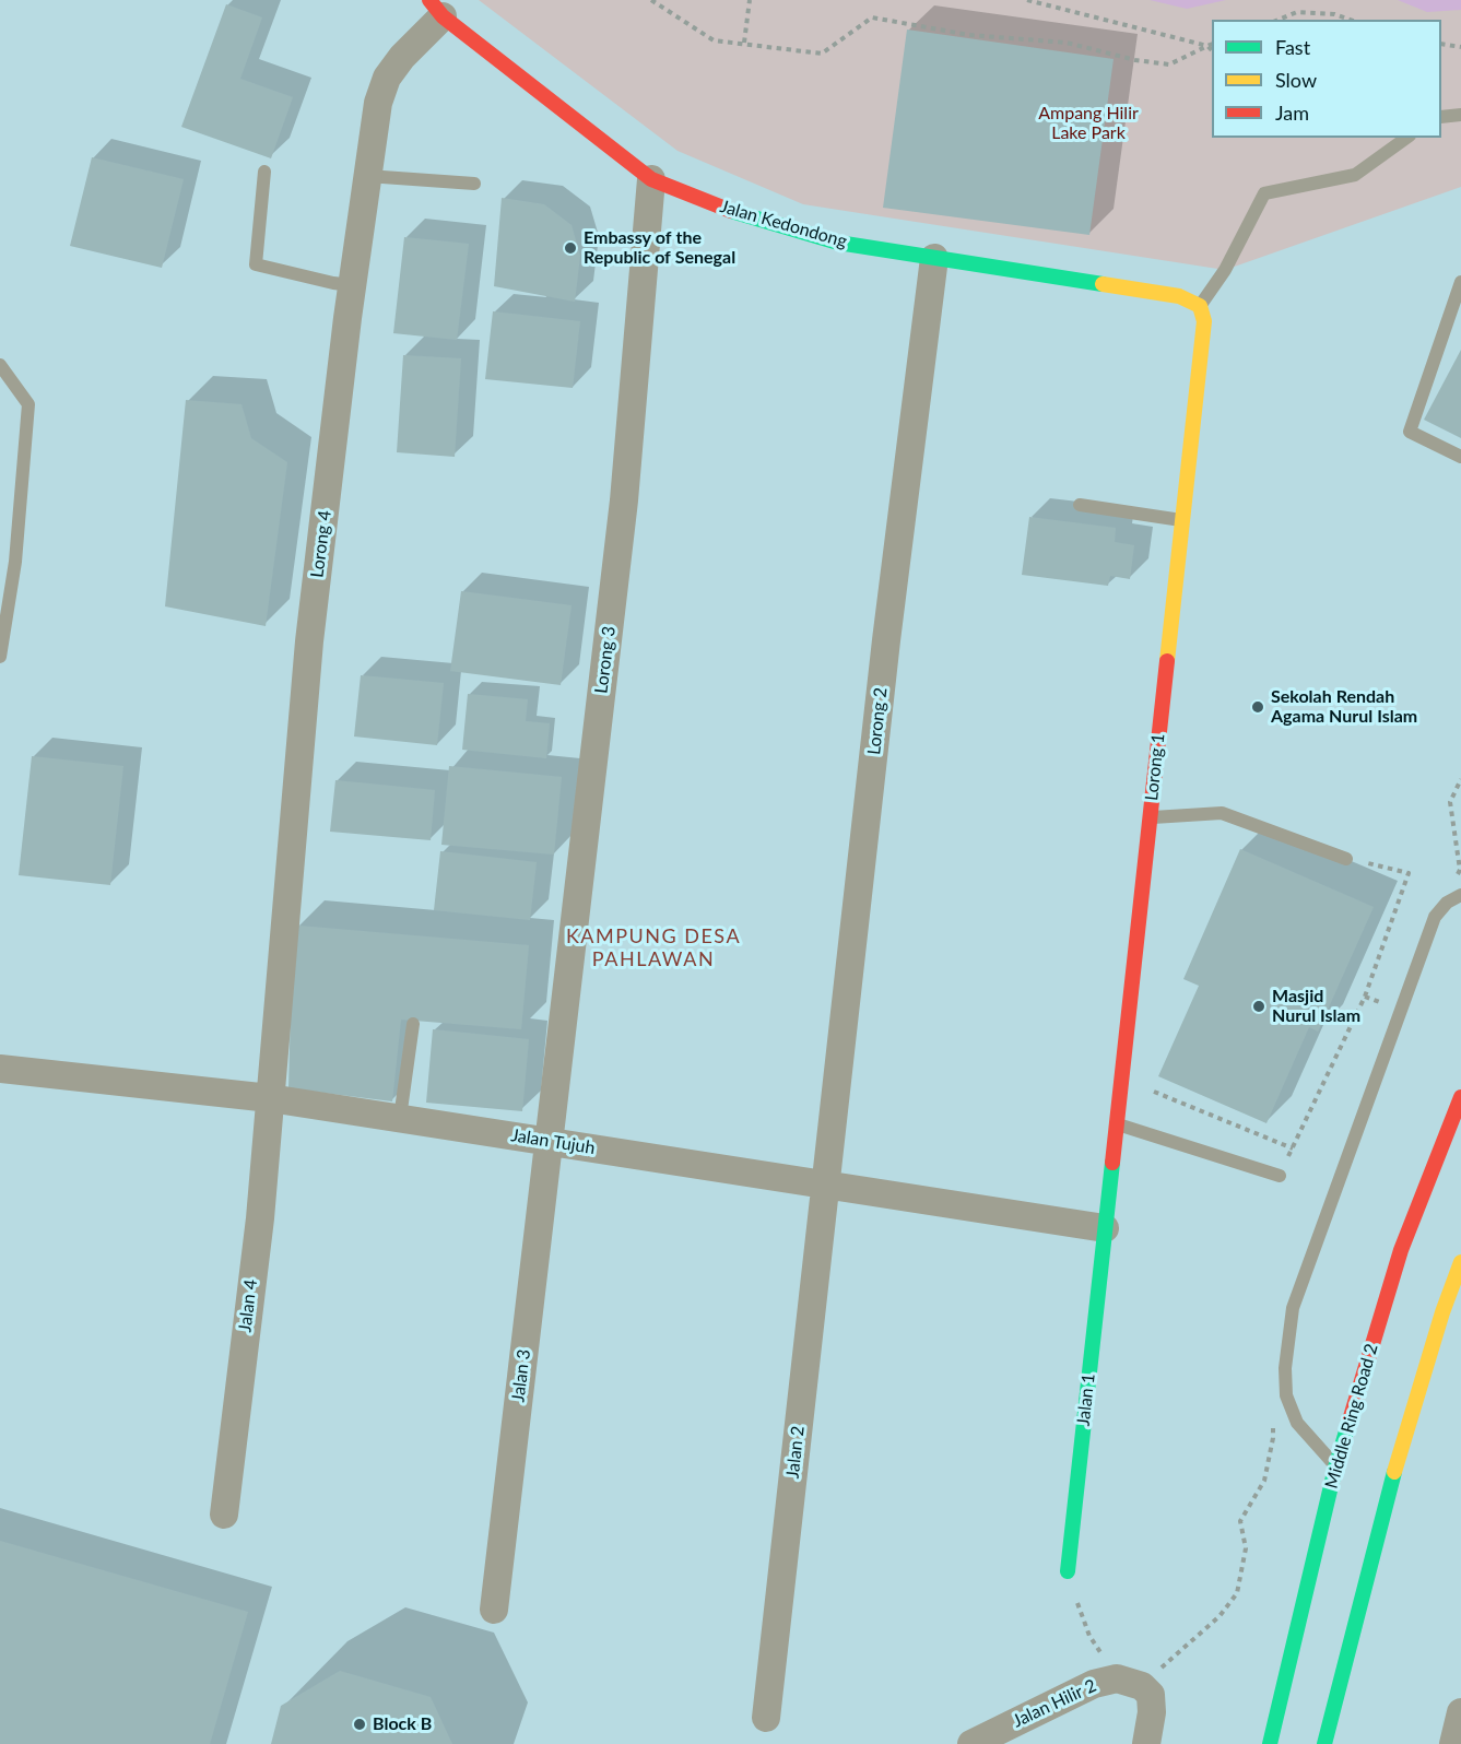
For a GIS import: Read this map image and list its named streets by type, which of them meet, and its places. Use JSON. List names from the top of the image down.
{
  "streets": {
    "main road": [
      "Jalan Kedondong",
      "Lorong 1",
      "Jalan 1",
      "Middle Ring Road 2"
    ],
    "street": [
      "Lorong 4",
      "Lorong 3",
      "Lorong 2",
      "Jalan Tujuh",
      "Jalan 4",
      "Jalan 3",
      "Jalan 2",
      "Jalan Hilir 2"
    ]
  },
  "crossings": [
    ["Jalan Kedondong", "Lorong 4"],
    ["Jalan Kedondong", "Lorong 3"],
    ["Jalan Kedondong", "Lorong 2"],
    ["Jalan Kedondong", "Lorong 1"],
    ["Lorong 4", "Jalan Tujuh"],
    ["Lorong 4", "Jalan 4"],
    ["Lorong 3", "Jalan Tujuh"],
    ["Lorong 3", "Jalan 3"],
    ["Lorong 2", "Jalan Tujuh"],
    ["Lorong 2", "Jalan 2"],
    ["Lorong 1", "Jalan Tujuh"],
    ["Lorong 1", "Jalan 1"],
    ["Jalan Tujuh", "Jalan 4"],
    ["Jalan Tujuh", "Jalan 3"],
    ["Jalan Tujuh", "Jalan 1"],
    ["Jalan Tujuh", "Jalan 2"]
  ],
  "districts": ["KAMPUNG DESA PAHLAWAN"],
  "parks": ["Ampang Hilir Lake Park"],
  "places": [
    "Embassy of the Republic of Senegal",
    "Sekolah Rendah Agama Nurul Islam",
    "Masjid Nurul Islam",
    "Block B"
  ],
  "legend": ["Fast", "Slow", "Jam"]
}
